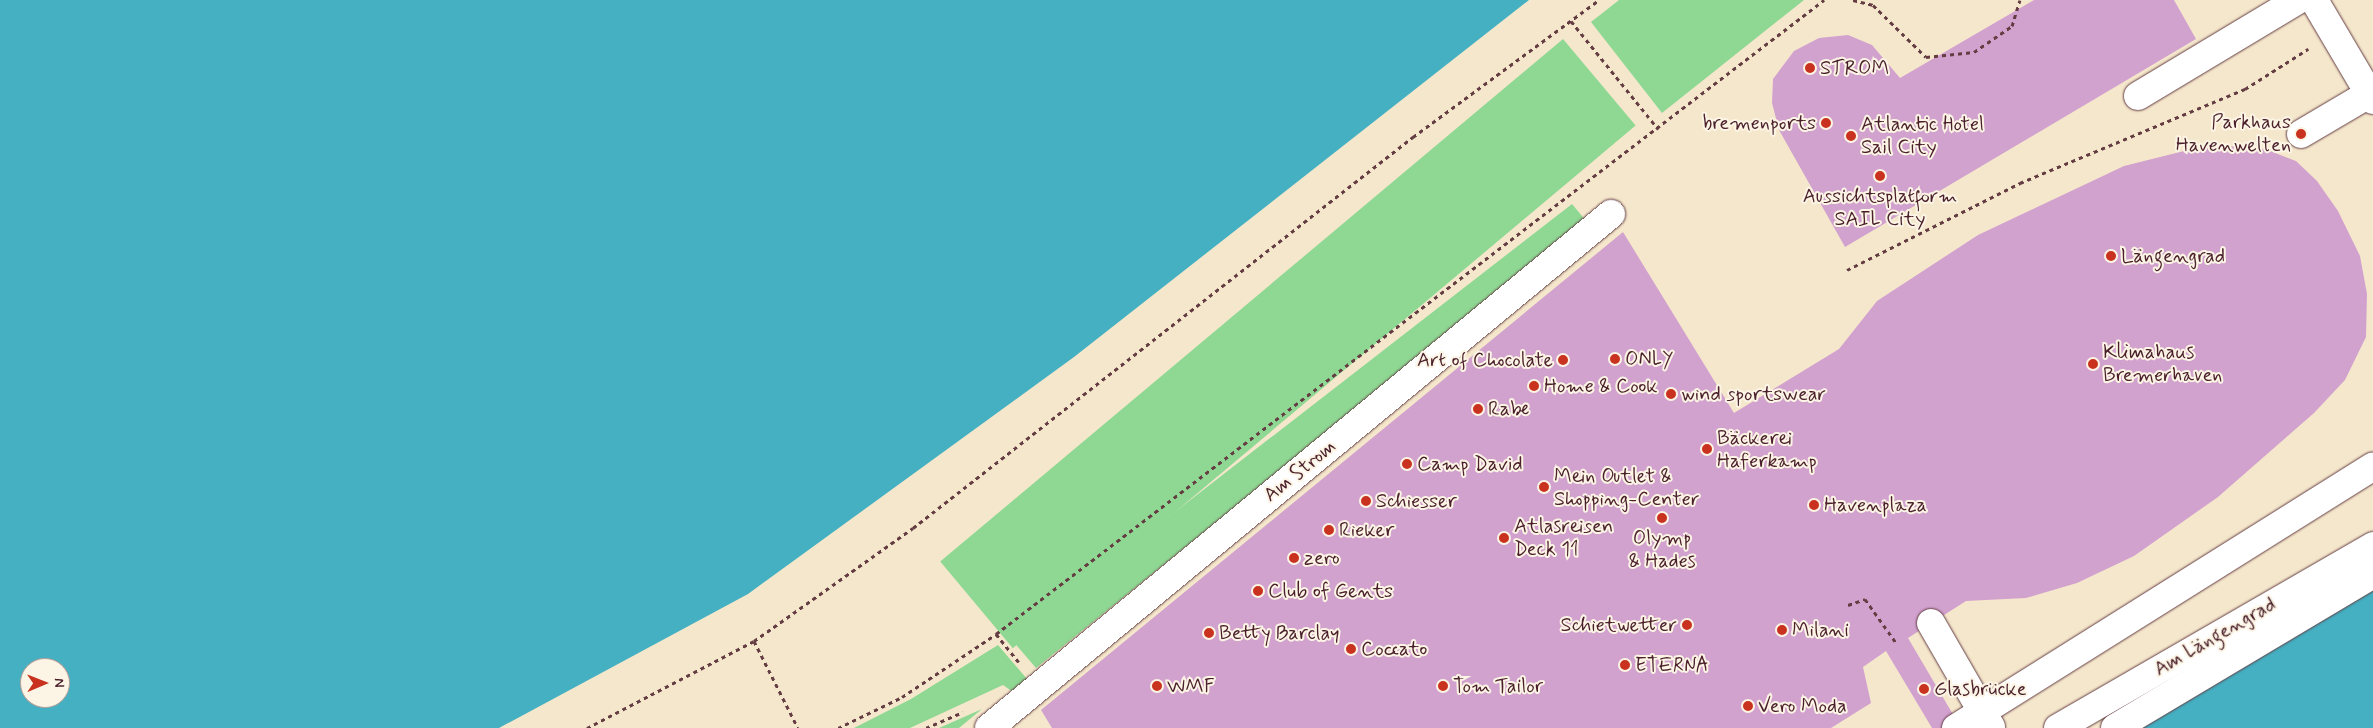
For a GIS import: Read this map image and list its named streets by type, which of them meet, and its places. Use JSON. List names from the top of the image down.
{
  "streets": {
    "street": ["Am Strom", "Am Längengrad"]
  },
  "places": [
    "STROM",
    "bremenports",
    "Parkhaus Havenwelten",
    "Atlantic Hotel Sail City",
    "Aussichtsplatform SAIL City",
    "Längengrad",
    "ONLY",
    "Art of Chocolate",
    "Klimahaus Bremerhaven",
    "Home & Cook",
    "wind sportswear",
    "Rabe",
    "Bäckerei Haferkamp",
    "Camp David",
    "Mein Outlet & Shopping-Center",
    "Schiesser",
    "Havenplaza",
    "Olymp & Hades",
    "Rieker",
    "Atlasreisen Deck 11",
    "zero",
    "Club of Gents",
    "Schietwetter",
    "Milani",
    "Betty Barclay",
    "Coccato",
    "ETERNA",
    "WMF",
    "Tom Tailor",
    "Glasbrücke",
    "Vero Moda"
  ],
  "north": "right"
}
